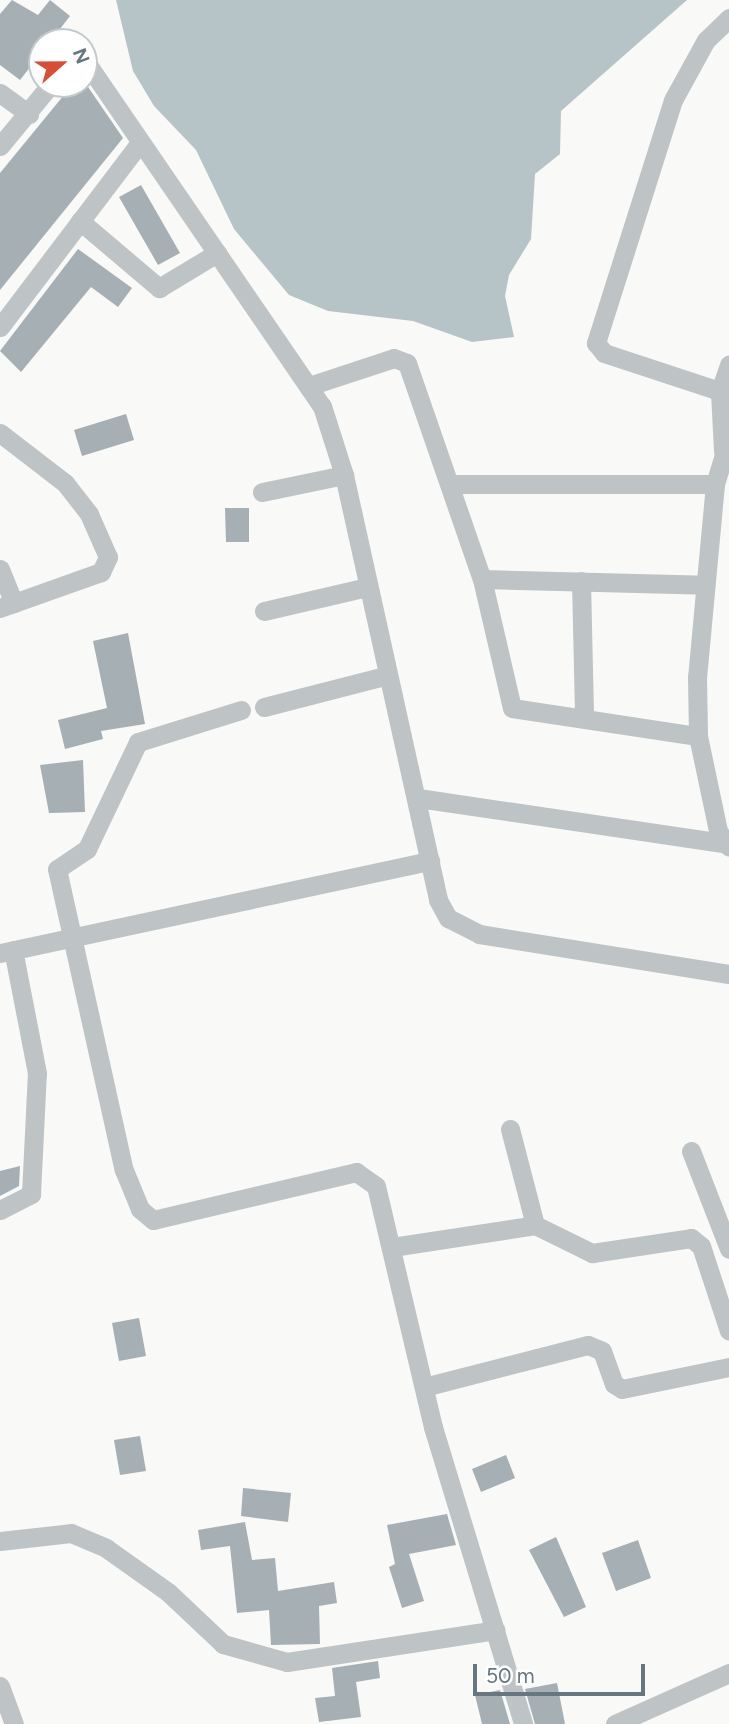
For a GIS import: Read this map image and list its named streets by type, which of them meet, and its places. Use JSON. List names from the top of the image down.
{
  "scale_bar": "50 m",
  "north": "right"
}
